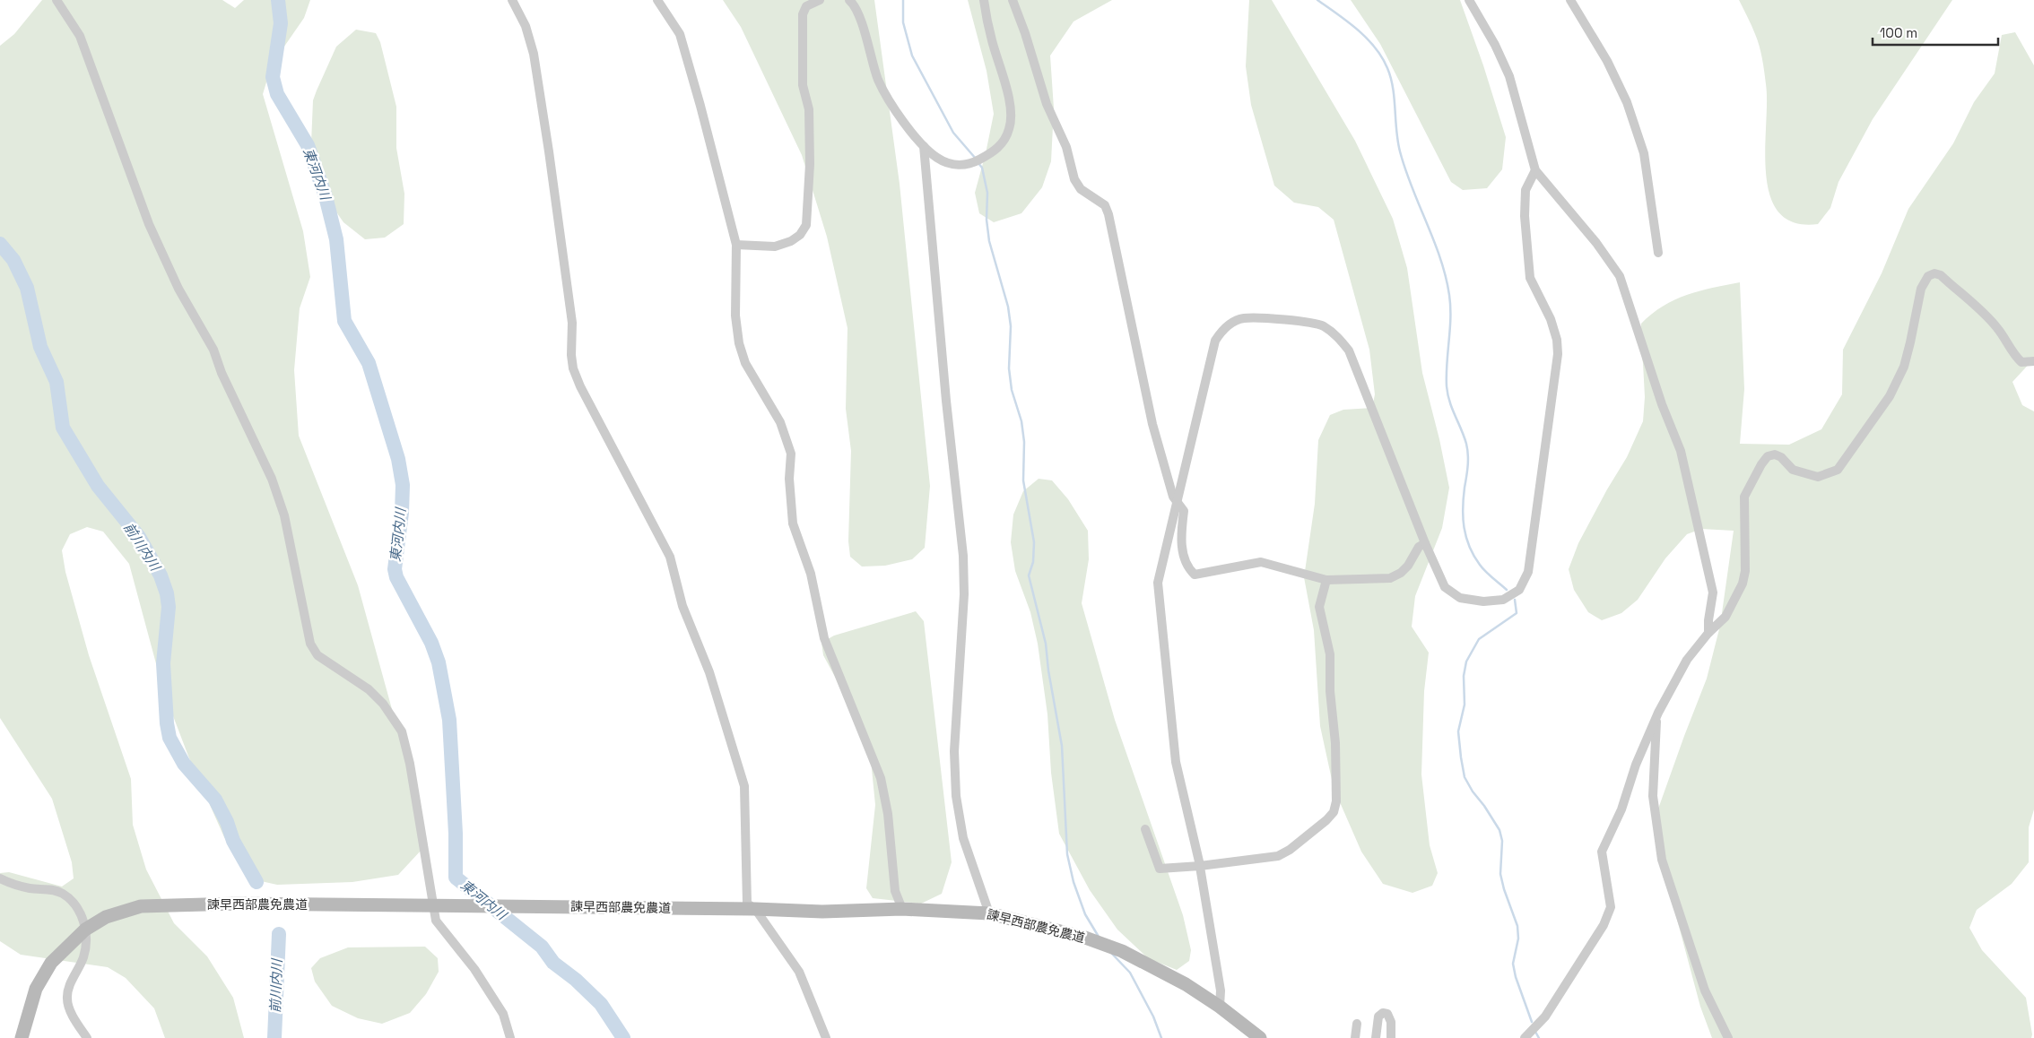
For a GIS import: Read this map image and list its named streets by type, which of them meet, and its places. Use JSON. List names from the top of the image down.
{
  "streets": {
    "street": ["諫早西部農免農道"]
  },
  "water": ["東河内川", "前川内川"],
  "scale_bar": "100 m"
}
